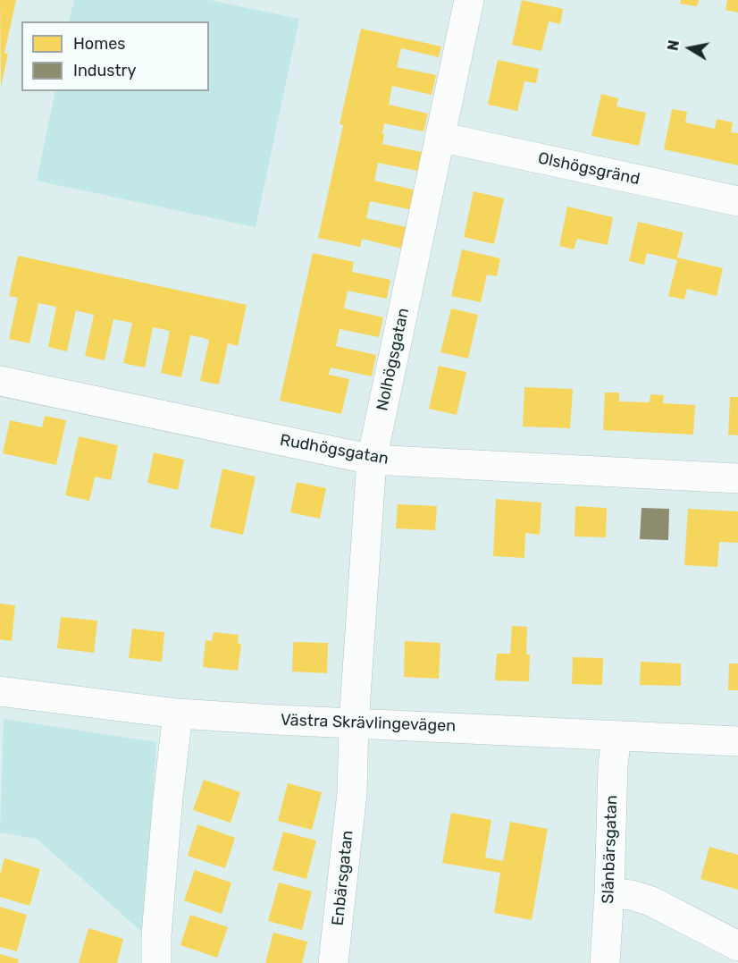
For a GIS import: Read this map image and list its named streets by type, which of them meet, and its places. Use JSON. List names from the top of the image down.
{
  "streets": {
    "street": [
      "Olshögsgränd",
      "Nolhögsgatan",
      "Rudhögsgatan",
      "Västra Skrävlingevägen",
      "Slånbärsgatan",
      "Enbärsgatan"
    ]
  },
  "crossings": [
    ["Olshögsgränd", "Nolhögsgatan"],
    ["Nolhögsgatan", "Rudhögsgatan"],
    ["Nolhögsgatan", "Västra Skrävlingevägen"],
    ["Nolhögsgatan", "Enbärsgatan"],
    ["Västra Skrävlingevägen", "Slånbärsgatan"],
    ["Västra Skrävlingevägen", "Enbärsgatan"]
  ],
  "legend": ["Homes", "Industry"],
  "north": "left"
}
